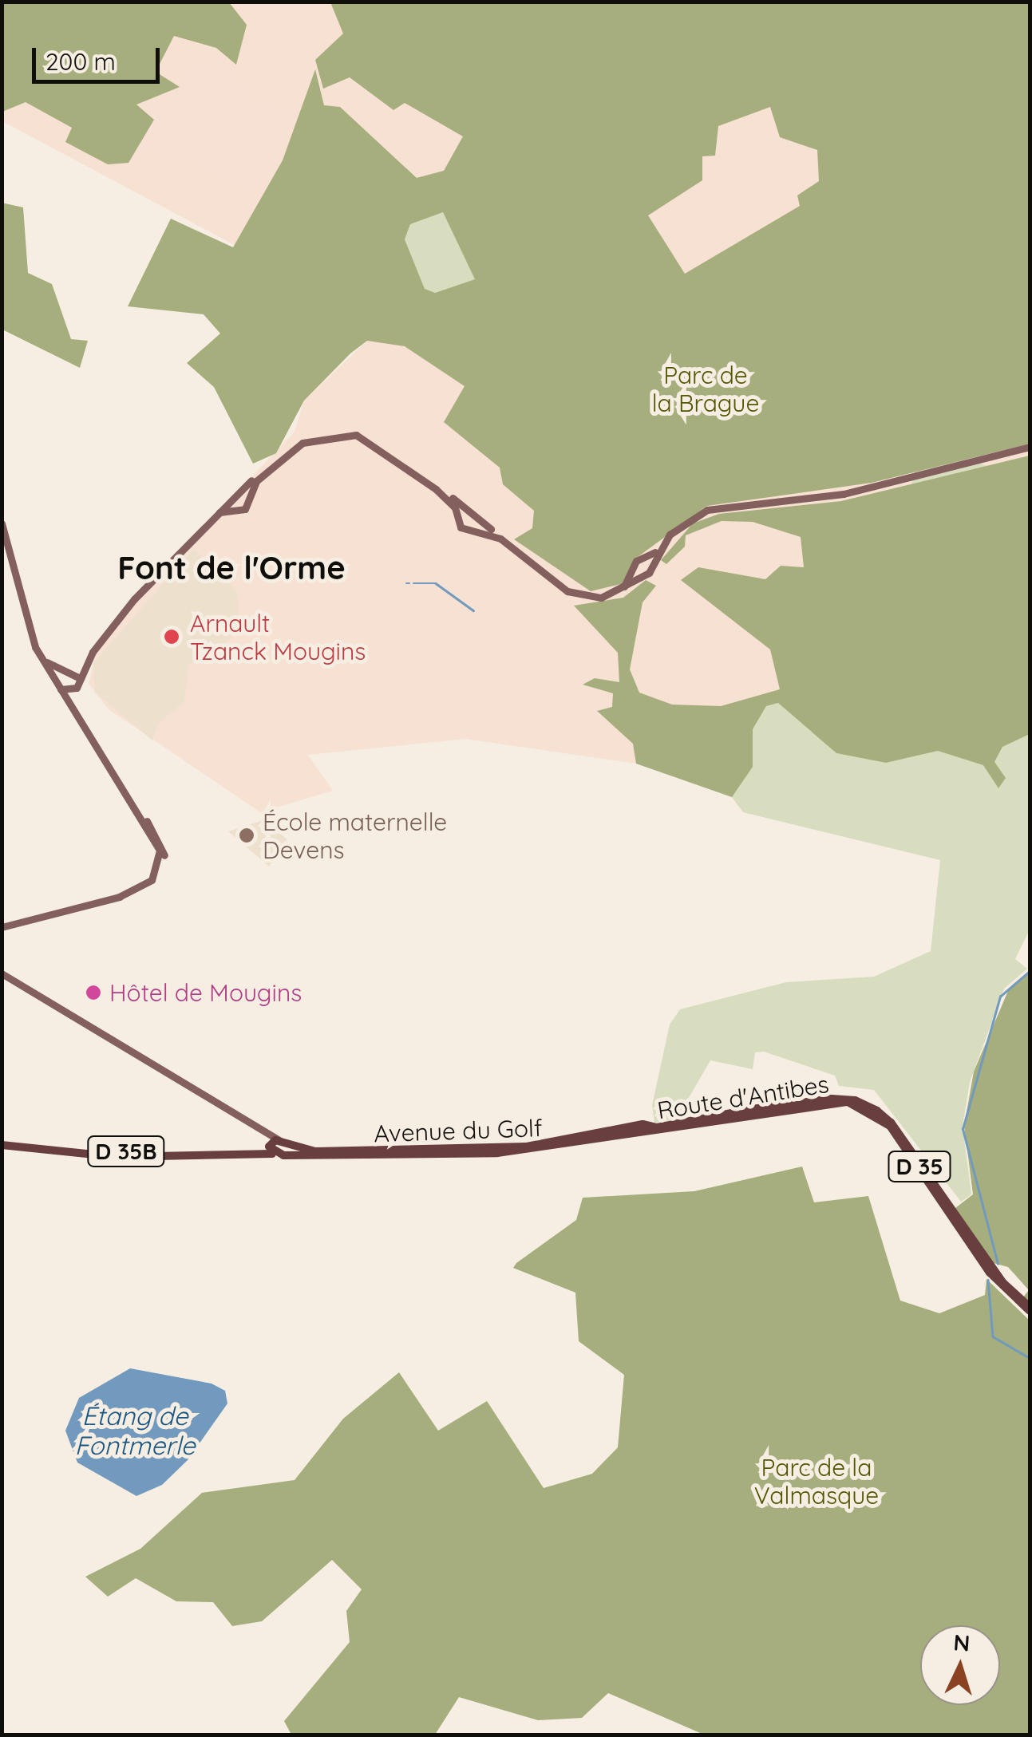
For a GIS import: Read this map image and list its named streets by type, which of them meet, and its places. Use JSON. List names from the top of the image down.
{
  "streets": {
    "main road": [
      "Route d'Antibes",
      "Avenue du Golf",
      "D 35B",
      "D 35"
    ]
  },
  "crossings": [
    ["Route d'Antibes", "Avenue du Golf"],
    ["Avenue du Golf", "D 35B"]
  ],
  "districts": ["Font de l'Orme"],
  "water": ["Étang de Fontmerle"],
  "parks": ["Parc de la Brague", "Parc de la Valmasque"],
  "places": ["Arnault Tzanck Mougins", "École maternelle Devens", "Hôtel de Mougins"],
  "scale_bar": "200 m",
  "north": "top"
}
